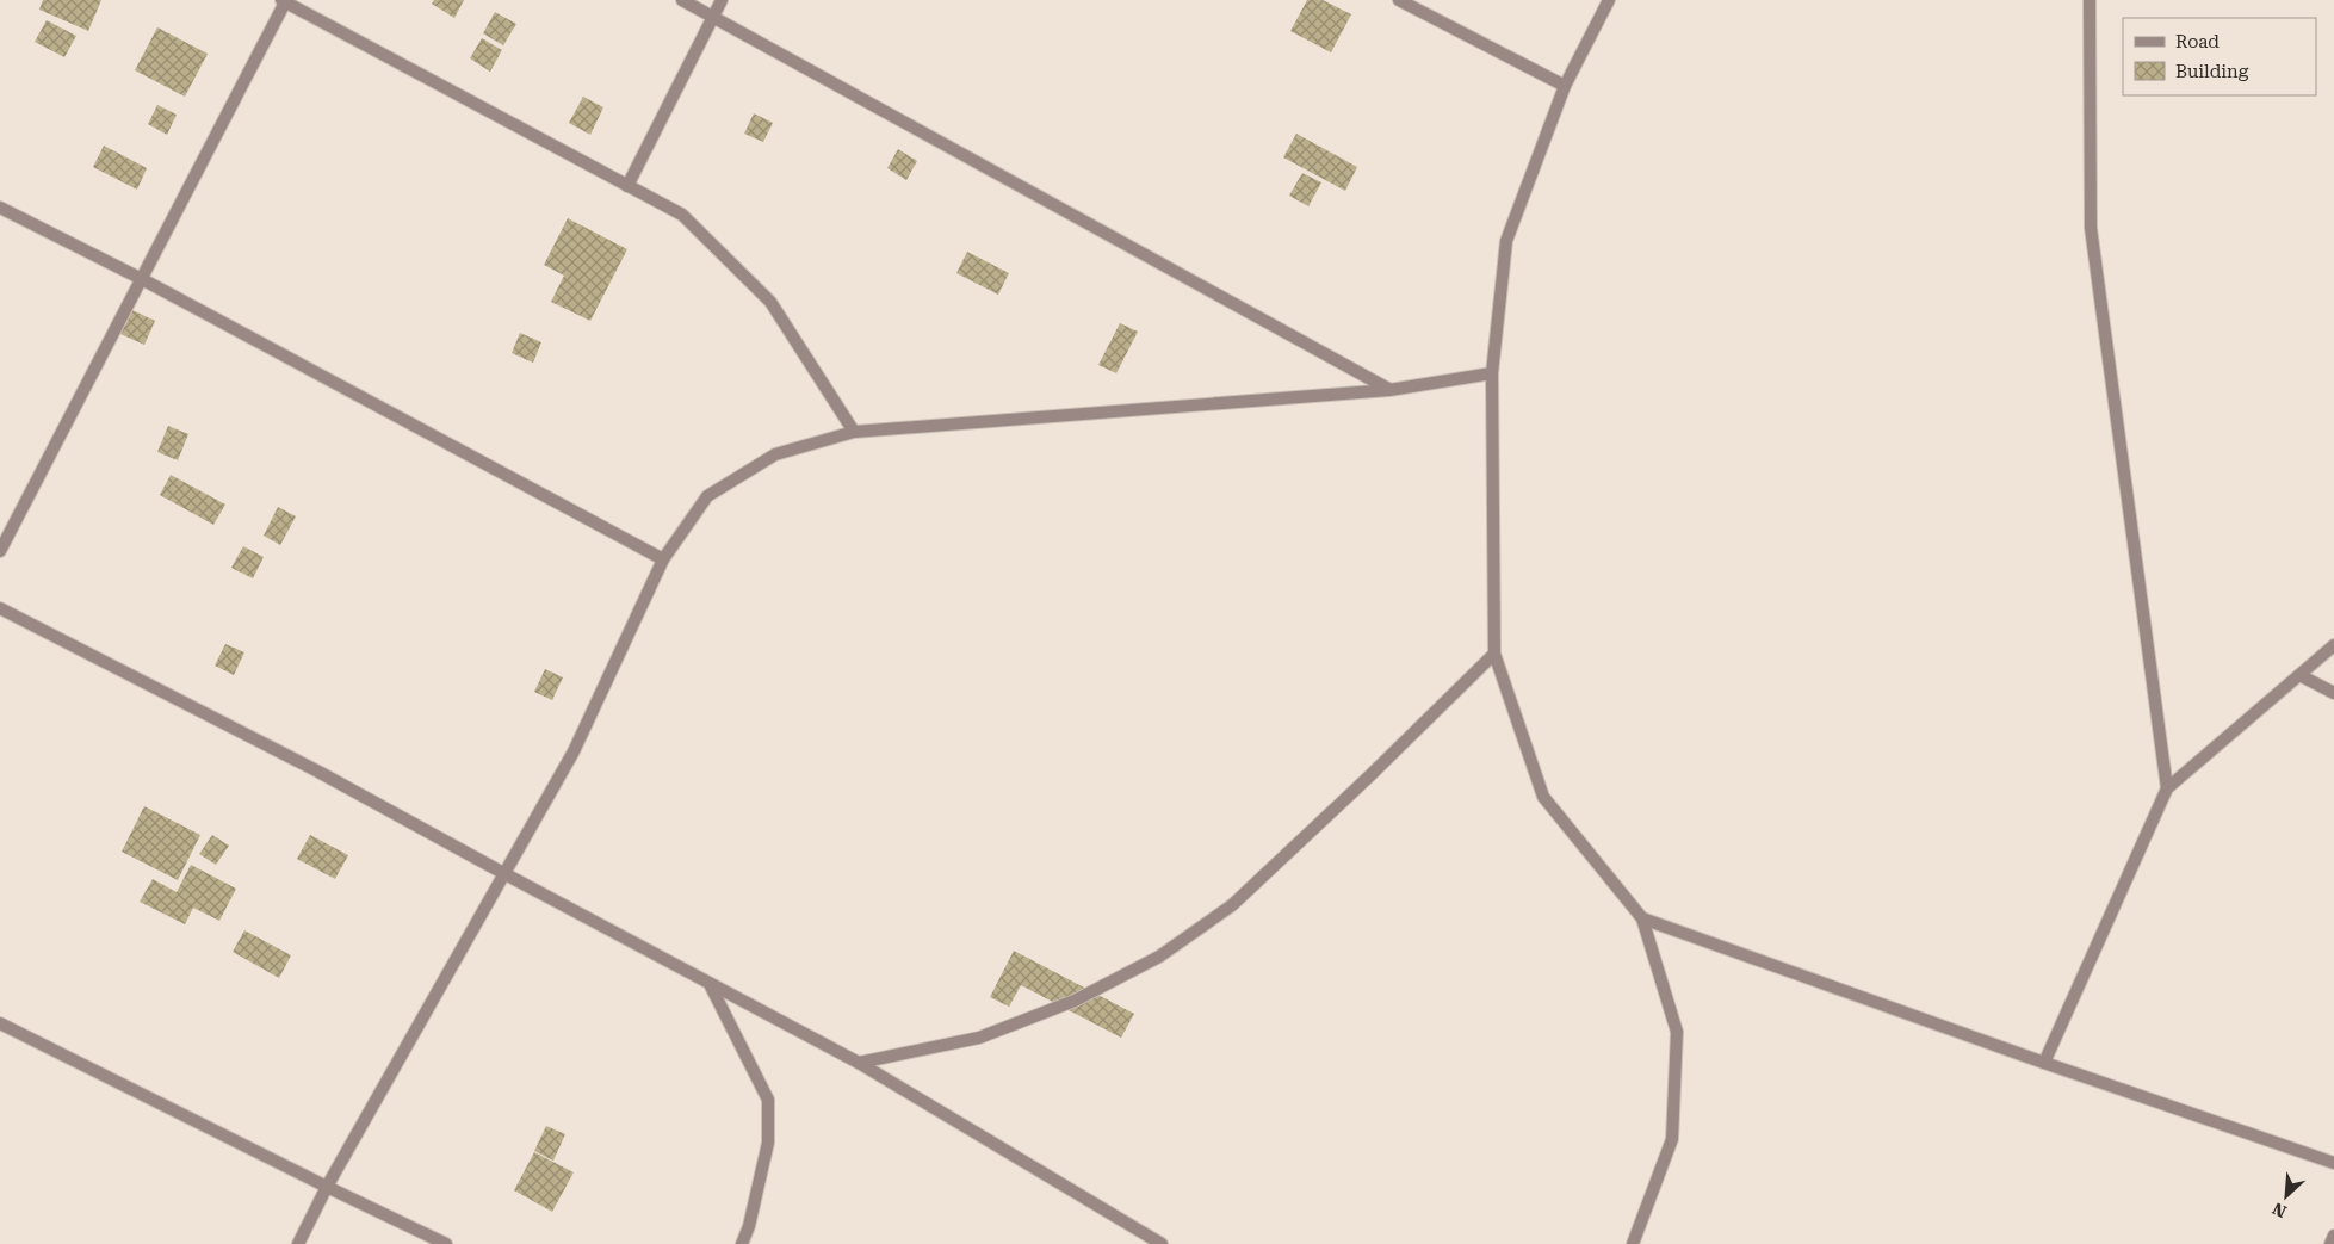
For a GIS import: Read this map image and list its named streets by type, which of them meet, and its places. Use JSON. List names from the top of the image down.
{
  "legend": ["Road", "Building"],
  "north": "bottom left"
}
